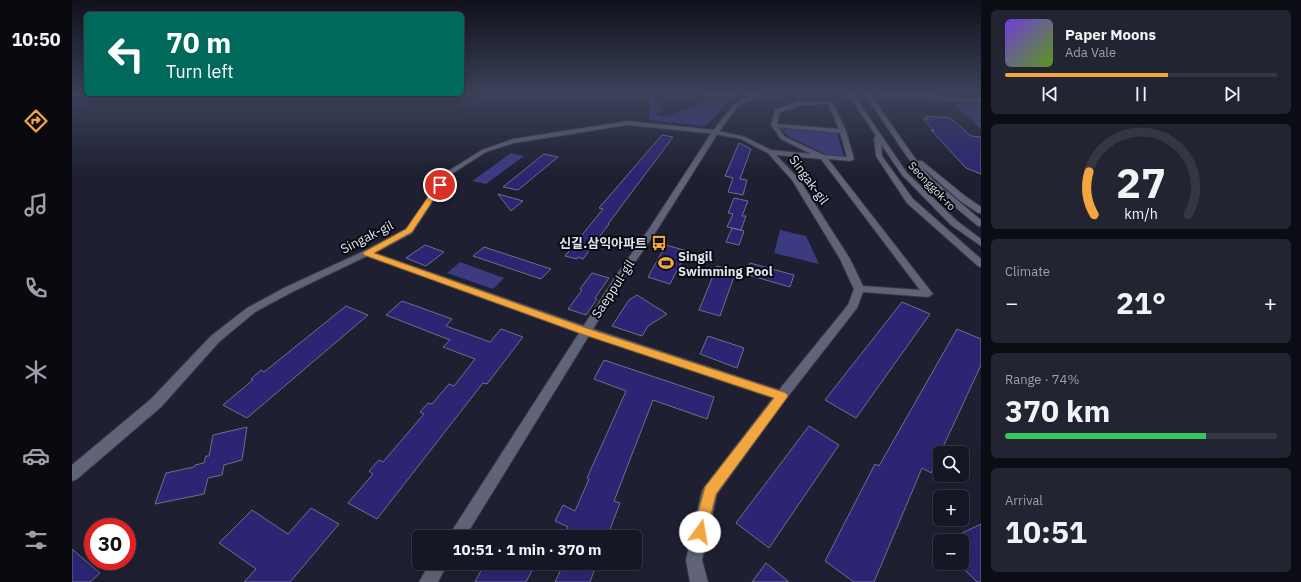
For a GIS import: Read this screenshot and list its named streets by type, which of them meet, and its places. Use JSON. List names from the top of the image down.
{
  "streets": {
    "street": ["Singak-gil", "Seonggok-ro", "Saeppul-gil"]
  },
  "crossings": [
    ["Singak-gil", "Saeppul-gil"]
  ],
  "places": {
    "bus stop": ["신길.삼익아파트"],
    "sports": ["Singil Swimming Pool"]
  },
  "page": {
    "tabs": "10:50",
    "turn": ["70 m", "Turn left"],
    "song": ["Paper Moons", "Ada Vale"],
    "tile": [
      "Climate",
      ["Range · 74%", "370 km"],
      ["Arrival", "10:51"]
    ],
    "heat": ["−", "21°", "+"],
    "map_buttons": ["+", "−"],
    "limit": "30",
    "trip": "10:51 · 1 min · 370 m",
    "gauge": ["27", "km/h"]
  }
}
